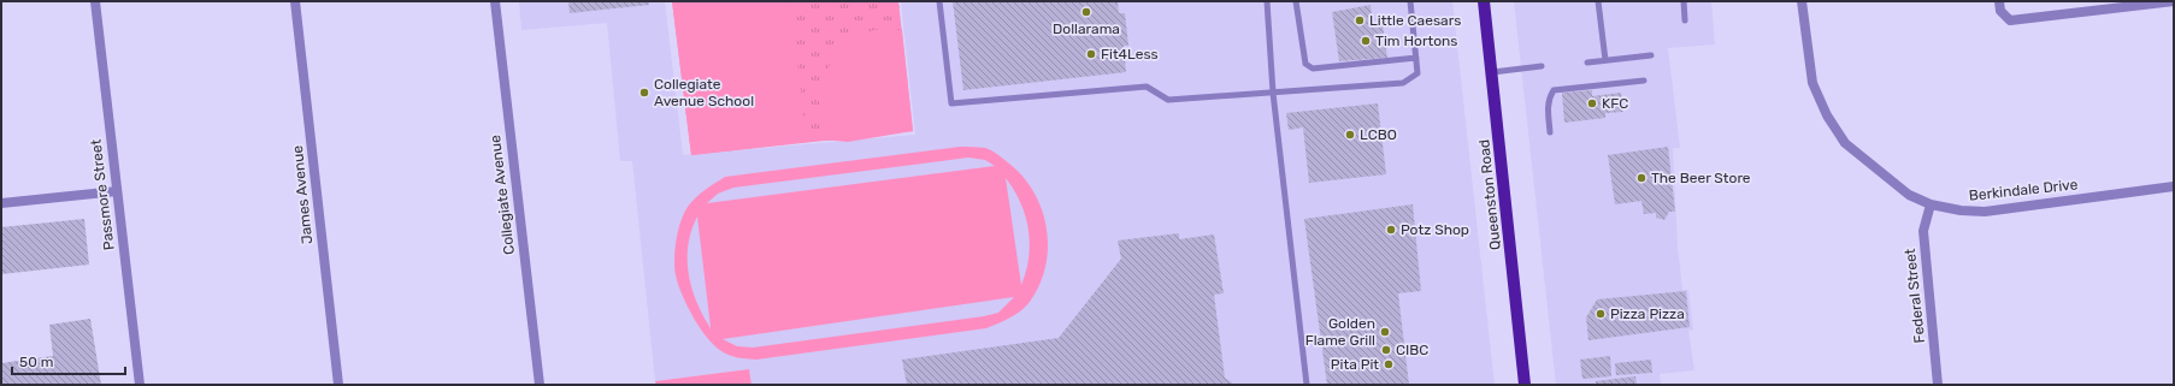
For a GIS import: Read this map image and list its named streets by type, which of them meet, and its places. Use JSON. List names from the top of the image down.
{
  "streets": {
    "main road": ["Queenston Road"],
    "street": [
      "Berkindale Drive",
      "Passmore Street",
      "James Avenue",
      "Collegiate Avenue",
      "Federal Street"
    ]
  },
  "crossings": [
    ["Berkindale Drive", "Federal Street"]
  ],
  "places": [
    "Dollarama",
    "Little Caesars",
    "Tim Hortons",
    "Fit4Less",
    "Collegiate Avenue School",
    "KFC",
    "LCBO",
    "The Beer Store",
    "Potz Shop",
    "Pizza Pizza",
    "Golden Flame Grill",
    "CIBC",
    "Pita Pit"
  ],
  "scale_bar": "50 m"
}
